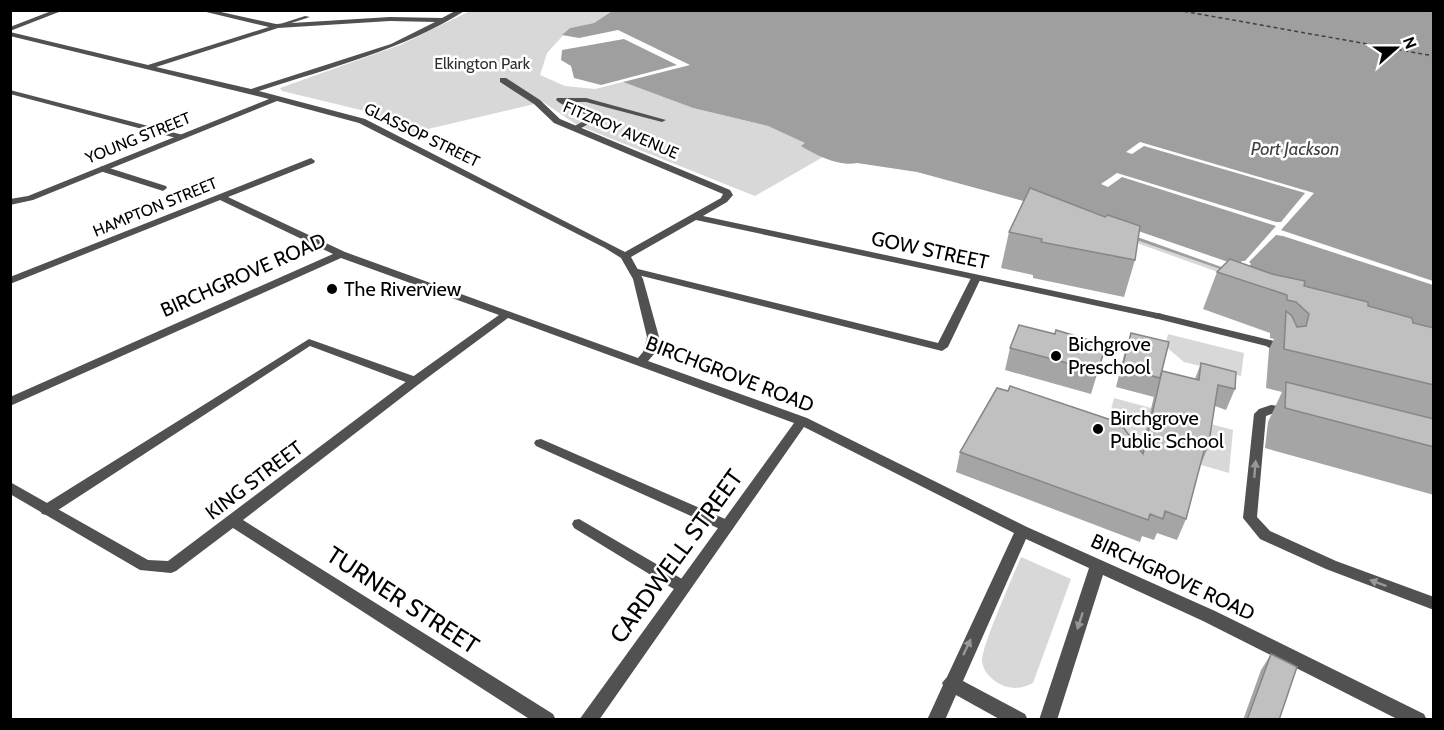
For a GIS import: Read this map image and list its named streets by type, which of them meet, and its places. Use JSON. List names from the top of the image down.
{
  "streets": {
    "street": [
      "FITZROY AVENUE",
      "GLASSOP STREET",
      "YOUNG STREET",
      "HAMPTON STREET",
      "GOW STREET",
      "BIRCHGROVE ROAD",
      "KING STREET",
      "CARDWELL STREET",
      "TURNER STREET"
    ]
  },
  "crossings": [
    ["FITZROY AVENUE", "GOW STREET"],
    ["GLASSOP STREET", "YOUNG STREET"],
    ["GLASSOP STREET", "BIRCHGROVE ROAD"],
    ["BIRCHGROVE ROAD", "KING STREET"],
    ["BIRCHGROVE ROAD", "CARDWELL STREET"],
    ["KING STREET", "TURNER STREET"]
  ],
  "water": ["Port Jackson"],
  "parks": ["Elkington Park"],
  "places": ["The Riverview", "Bichgrove Preschool", "Birchgrove Public School"],
  "north": "right"
}
